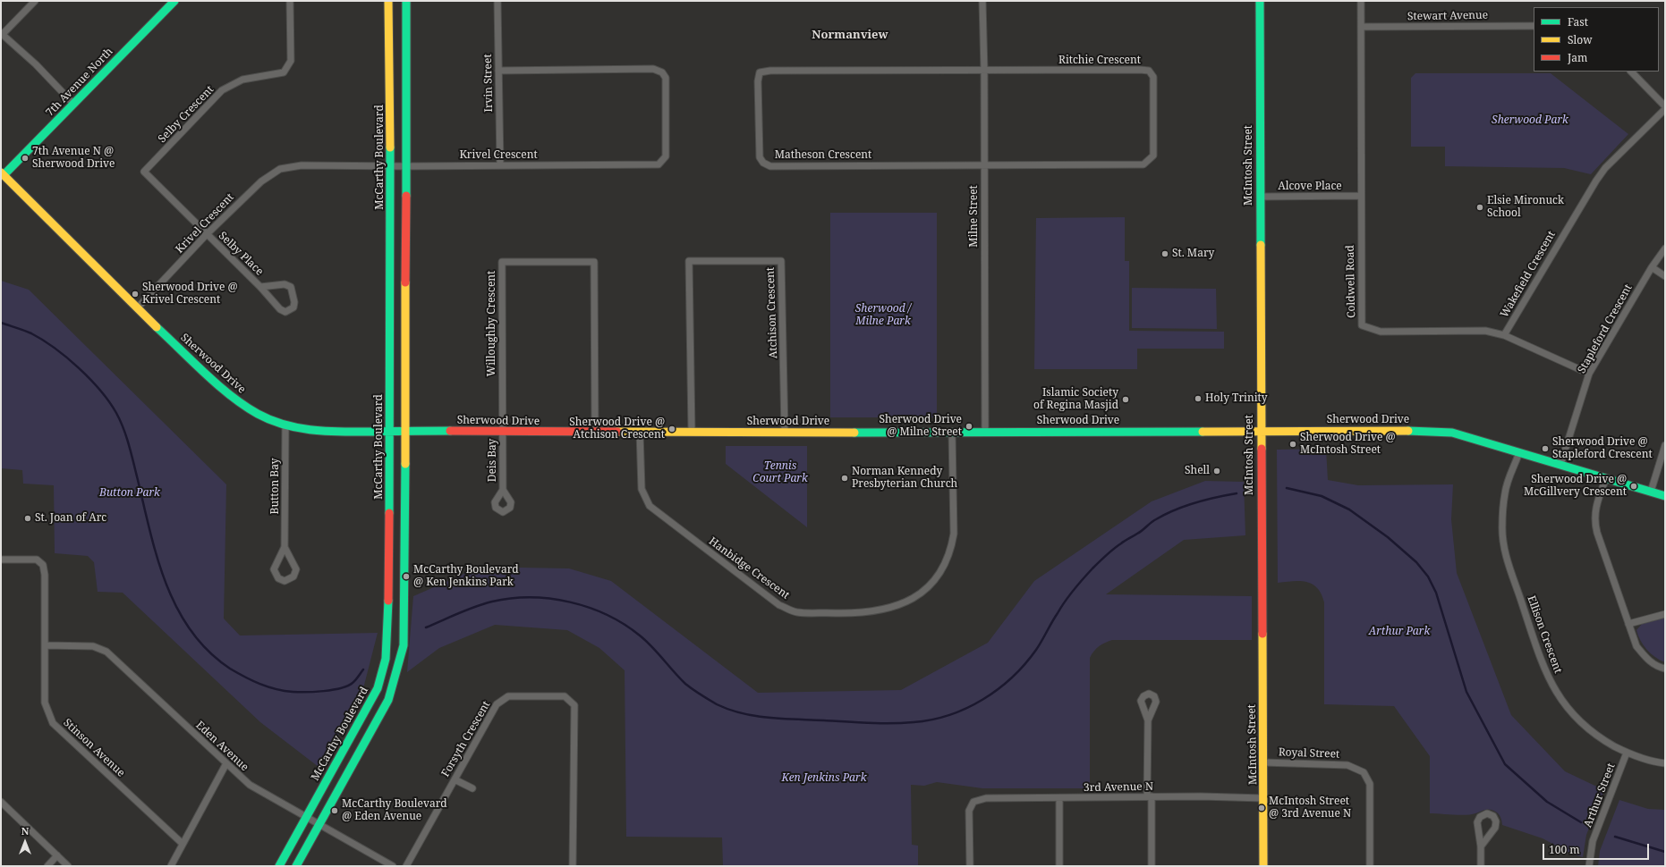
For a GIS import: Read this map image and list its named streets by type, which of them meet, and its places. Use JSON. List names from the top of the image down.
{
  "streets": {
    "street": [
      "Stewart Avenue",
      "Ritchie Crescent",
      "7th Avenue North",
      "Irvin Street",
      "Selby Crescent",
      "Krivel Crescent",
      "Matheson Crescent",
      "McCarthy Boulevard",
      "McIntosh Street",
      "Alcove Place",
      "Milne Street",
      "Selby Place",
      "Wakefield Crescent",
      "Coldwell Road",
      "Atchison Crescent",
      "Willoughby Crescent",
      "Stapleford Crescent",
      "Sherwood Drive",
      "Deis Bay",
      "Button Bay",
      "Hanbidge Crescent",
      "Ellison Crescent",
      "Forsyth Crescent",
      "Eden Avenue",
      "Stinson Avenue",
      "Royal Street",
      "3rd Avenue N",
      "Arthur Street"
    ]
  },
  "crossings": [
    ["Stewart Avenue", "Coldwell Road"],
    ["Ritchie Crescent", "Matheson Crescent"],
    ["Ritchie Crescent", "Milne Street"],
    ["7th Avenue North", "Sherwood Drive"],
    ["Irvin Street", "Krivel Crescent"],
    ["Selby Crescent", "Krivel Crescent"],
    ["Selby Crescent", "Selby Place"],
    ["Krivel Crescent", "McCarthy Boulevard"],
    ["Krivel Crescent", "Selby Place"],
    ["Krivel Crescent", "Sherwood Drive"],
    ["Matheson Crescent", "Milne Street"],
    ["McCarthy Boulevard", "Sherwood Drive"],
    ["McCarthy Boulevard", "Eden Avenue"],
    ["McIntosh Street", "Alcove Place"],
    ["McIntosh Street", "Sherwood Drive"],
    ["McIntosh Street", "Royal Street"],
    ["McIntosh Street", "3rd Avenue N"],
    ["Alcove Place", "Coldwell Road"],
    ["Milne Street", "Sherwood Drive"],
    ["Wakefield Crescent", "Coldwell Road"],
    ["Coldwell Road", "Stapleford Crescent"],
    ["Atchison Crescent", "Sherwood Drive"],
    ["Willoughby Crescent", "Sherwood Drive"],
    ["Willoughby Crescent", "Deis Bay"],
    ["Stapleford Crescent", "Sherwood Drive"],
    ["Sherwood Drive", "Deis Bay"],
    ["Sherwood Drive", "Button Bay"],
    ["Sherwood Drive", "Hanbidge Crescent"],
    ["Sherwood Drive", "Ellison Crescent"],
    ["Ellison Crescent", "Arthur Street"],
    ["Eden Avenue", "Stinson Avenue"]
  ],
  "districts": ["Normanview"],
  "parks": [
    "Sherwood Park",
    "Sherwood / Milne Park",
    "Tennis Court Park",
    "Button Park",
    "Arthur Park",
    "Ken Jenkins Park"
  ],
  "places": [
    "7th Avenue N @ Sherwood Drive",
    "Elsie Mironuck School",
    "St. Mary",
    "Sherwood Drive @ Krivel Crescent",
    "Holy Trinity",
    "Islamic Society of Regina Masjid",
    "Sherwood Drive @ Milne Street",
    "Sherwood Drive @ Atchison Crescent",
    "Sherwood Drive @ McIntosh Street",
    "Sherwood Drive @ Stapleford Crescent",
    "Shell",
    "Norman Kennedy Presbyterian Church",
    "Sherwood Drive @ McGillvery Crescent",
    "St. Joan of Arc",
    "McCarthy Boulevard @ Ken Jenkins Park",
    "McIntosh Street @ 3rd Avenue N",
    "McCarthy Boulevard @ Eden Avenue"
  ],
  "legend": ["Fast", "Slow", "Jam"],
  "scale_bar": "100 m",
  "north": "top"
}
